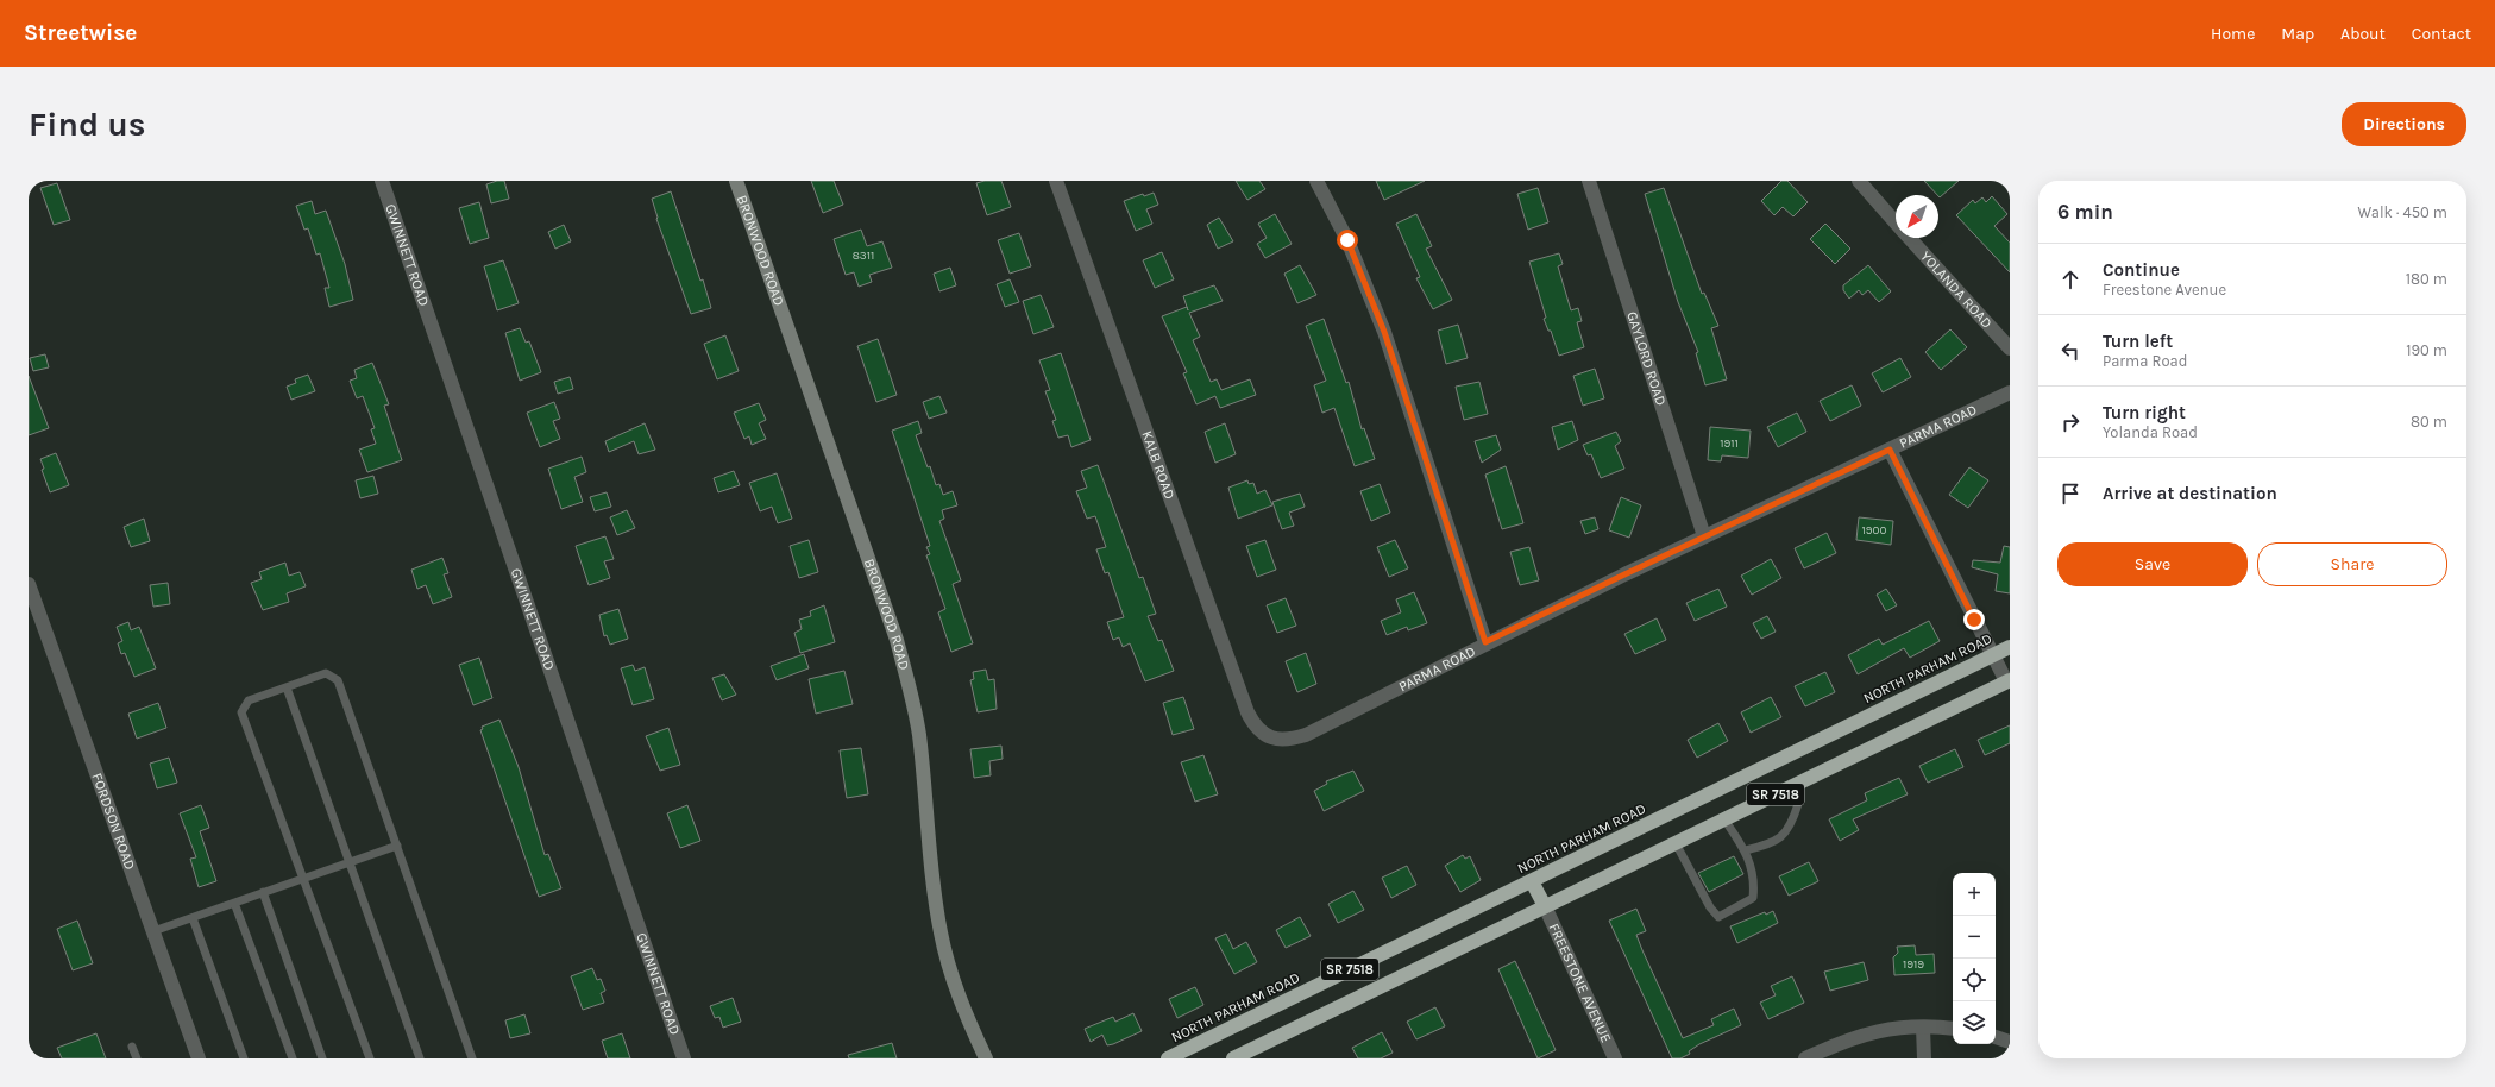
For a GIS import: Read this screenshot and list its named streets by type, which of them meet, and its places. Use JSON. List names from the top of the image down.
{
  "streets": {
    "highway": ["NORTH PARHAM ROAD", "SR 7518"],
    "street": [
      "BRONWOOD ROAD",
      "GWINNETT ROAD",
      "YOLANDA ROAD",
      "GAYLORD ROAD",
      "PARMA ROAD",
      "KALB ROAD",
      "FORDSON ROAD",
      "FREESTONE AVENUE"
    ]
  },
  "crossings": [
    ["GAYLORD ROAD", "PARMA ROAD"],
    ["PARMA ROAD", "KALB ROAD"],
    ["SR 7518", "FREESTONE AVENUE"]
  ],
  "house_numbers": [
    "8311",
    "1911",
    "1900",
    "1919"
  ],
  "north": "bottom left",
  "page": {
    "header": "Streetwise",
    "nav": [
      "Home",
      "Map",
      "About",
      "Contact"
    ],
    "buttons": [
      "Directions",
      ["Save", "Share"]
    ],
    "title": "Find us",
    "heading": ["6 min", "Walk · 450 m"],
    "list": [
      ["Continue", "Freestone Avenue", "180 m"],
      ["Turn left", "Parma Road", "190 m"],
      ["Turn right", "Yolanda Road", "80 m"],
      "Arrive at destination"
    ],
    "map_buttons": ["+", "−"]
  }
}
